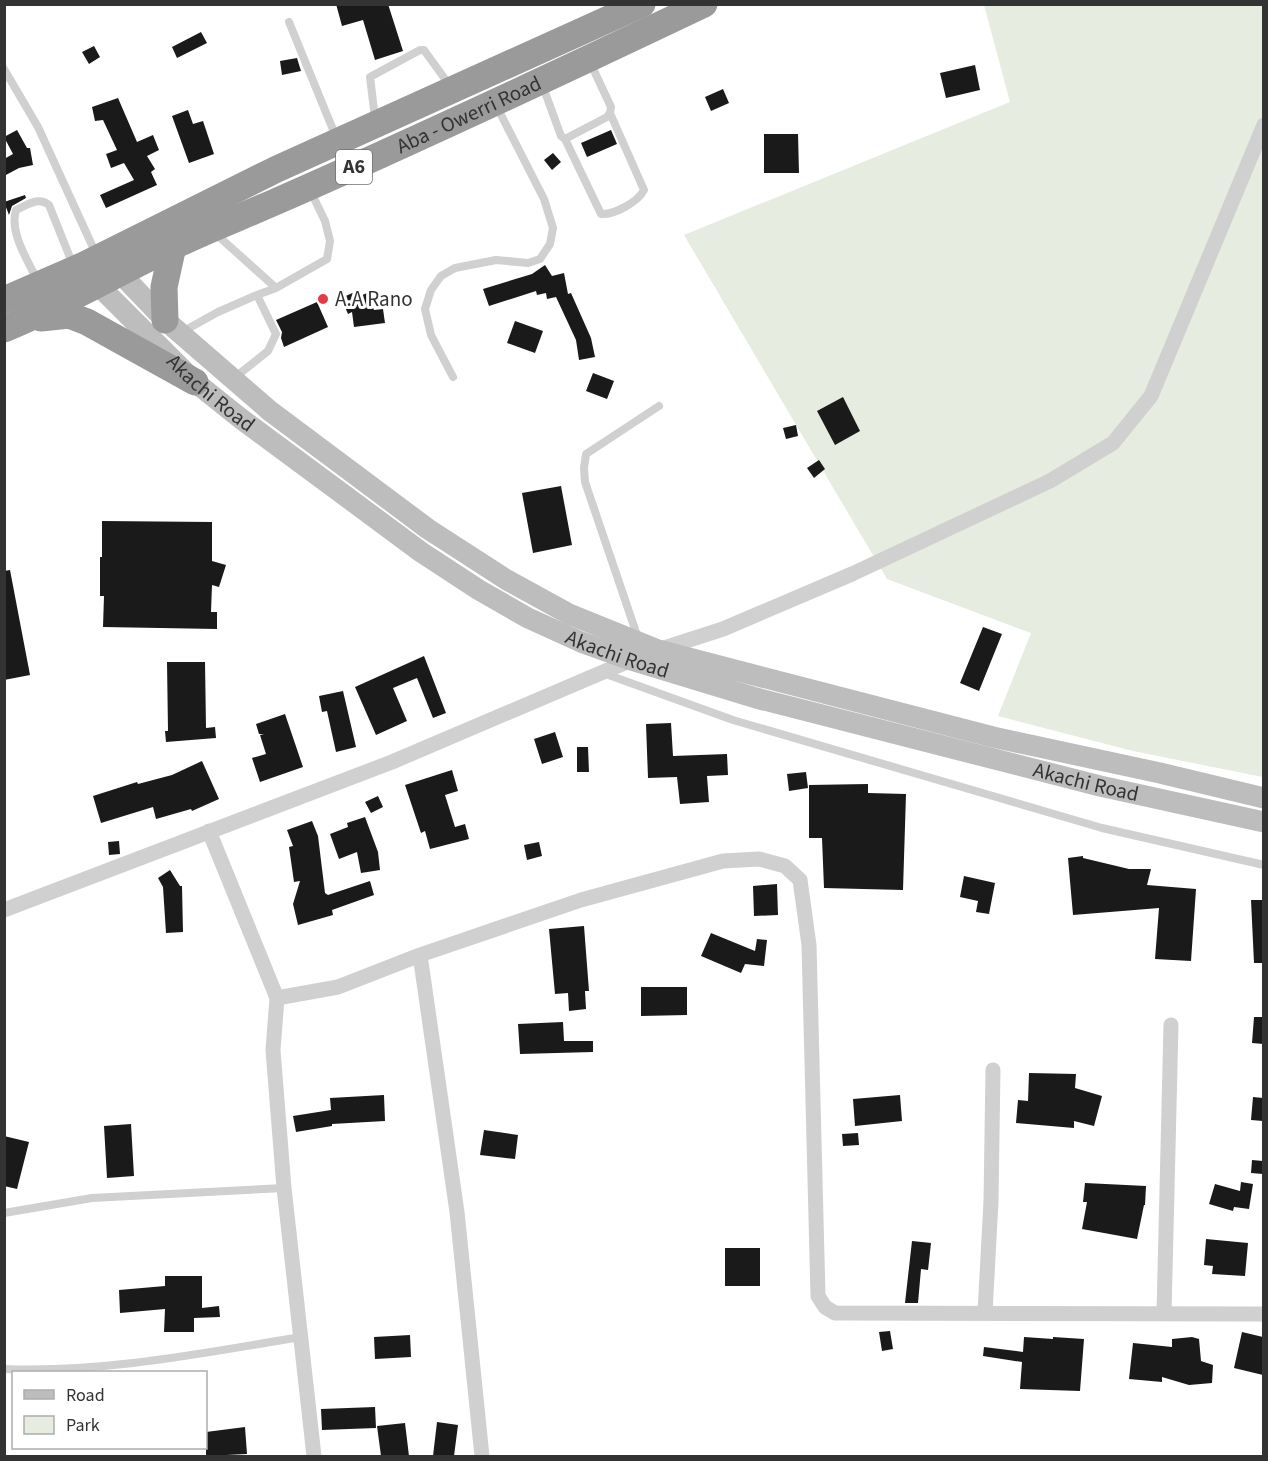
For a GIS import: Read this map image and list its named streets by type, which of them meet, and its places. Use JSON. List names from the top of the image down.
{
  "streets": {
    "highway": ["Aba - Owerri Road", "A6"],
    "main road": ["Akachi Road"]
  },
  "crossings": [
    ["Aba - Owerri Road", "Akachi Road"]
  ],
  "places": ["A.A Rano"],
  "legend": ["Road", "Park"]
}
